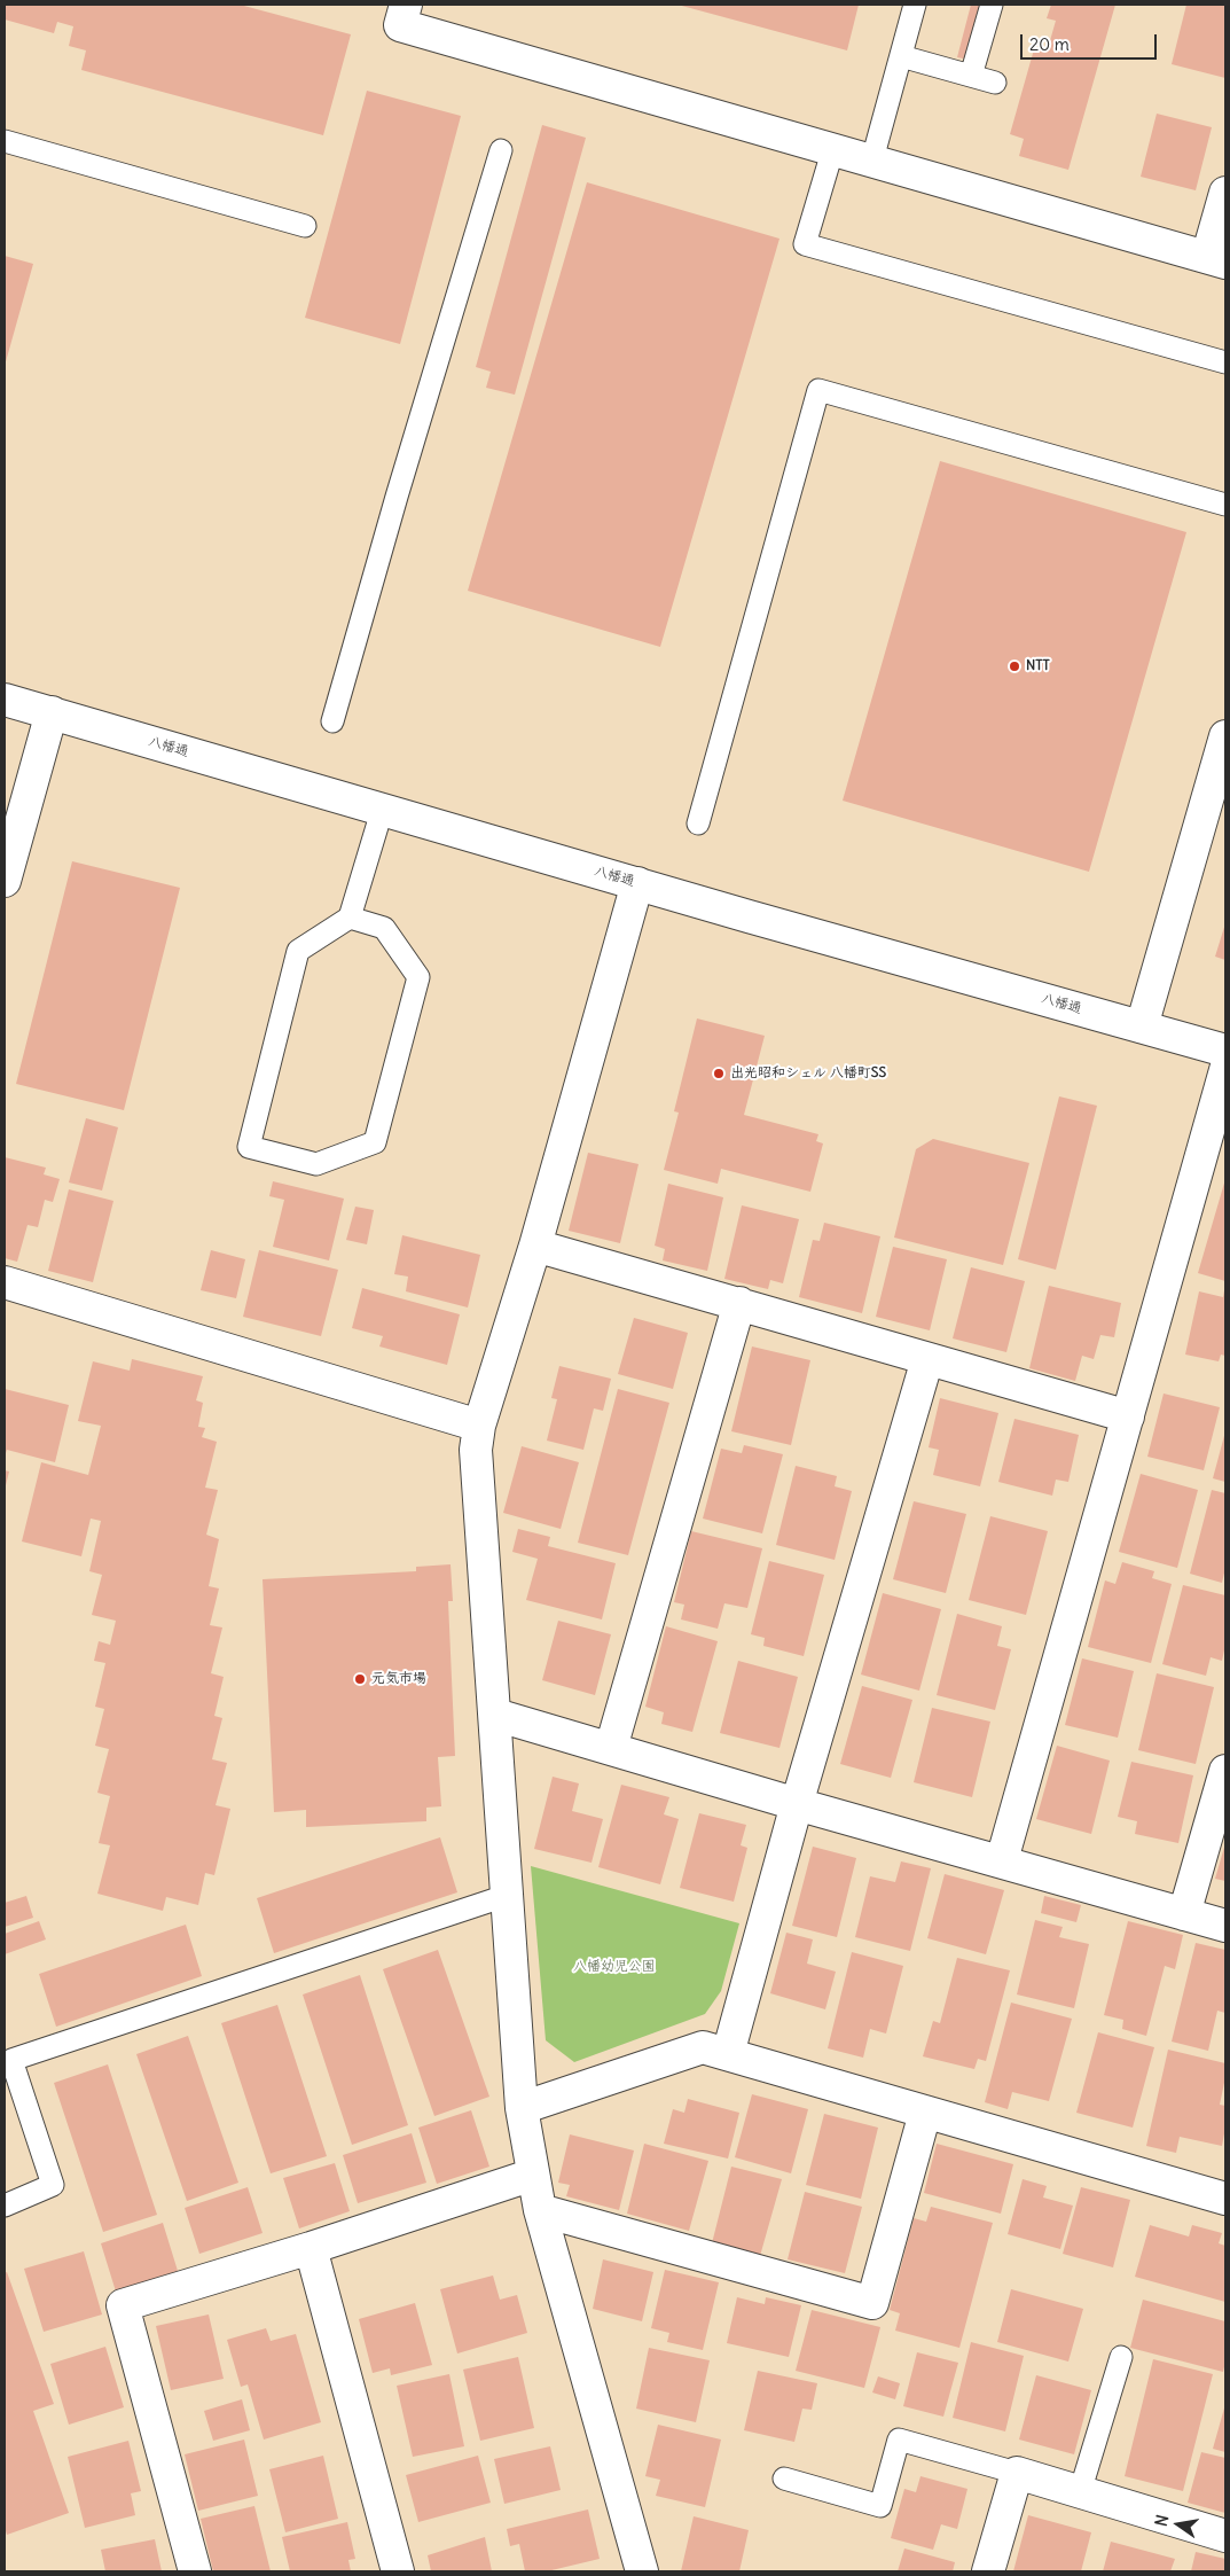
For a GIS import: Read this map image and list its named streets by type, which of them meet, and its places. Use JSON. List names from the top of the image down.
{
  "streets": {
    "street": ["八幡通"]
  },
  "parks": ["八幡幼児公園"],
  "places": ["NTT", "出光昭和シェル 八幡町SS", "元気市場"],
  "scale_bar": "20 m",
  "north": "left"
}
